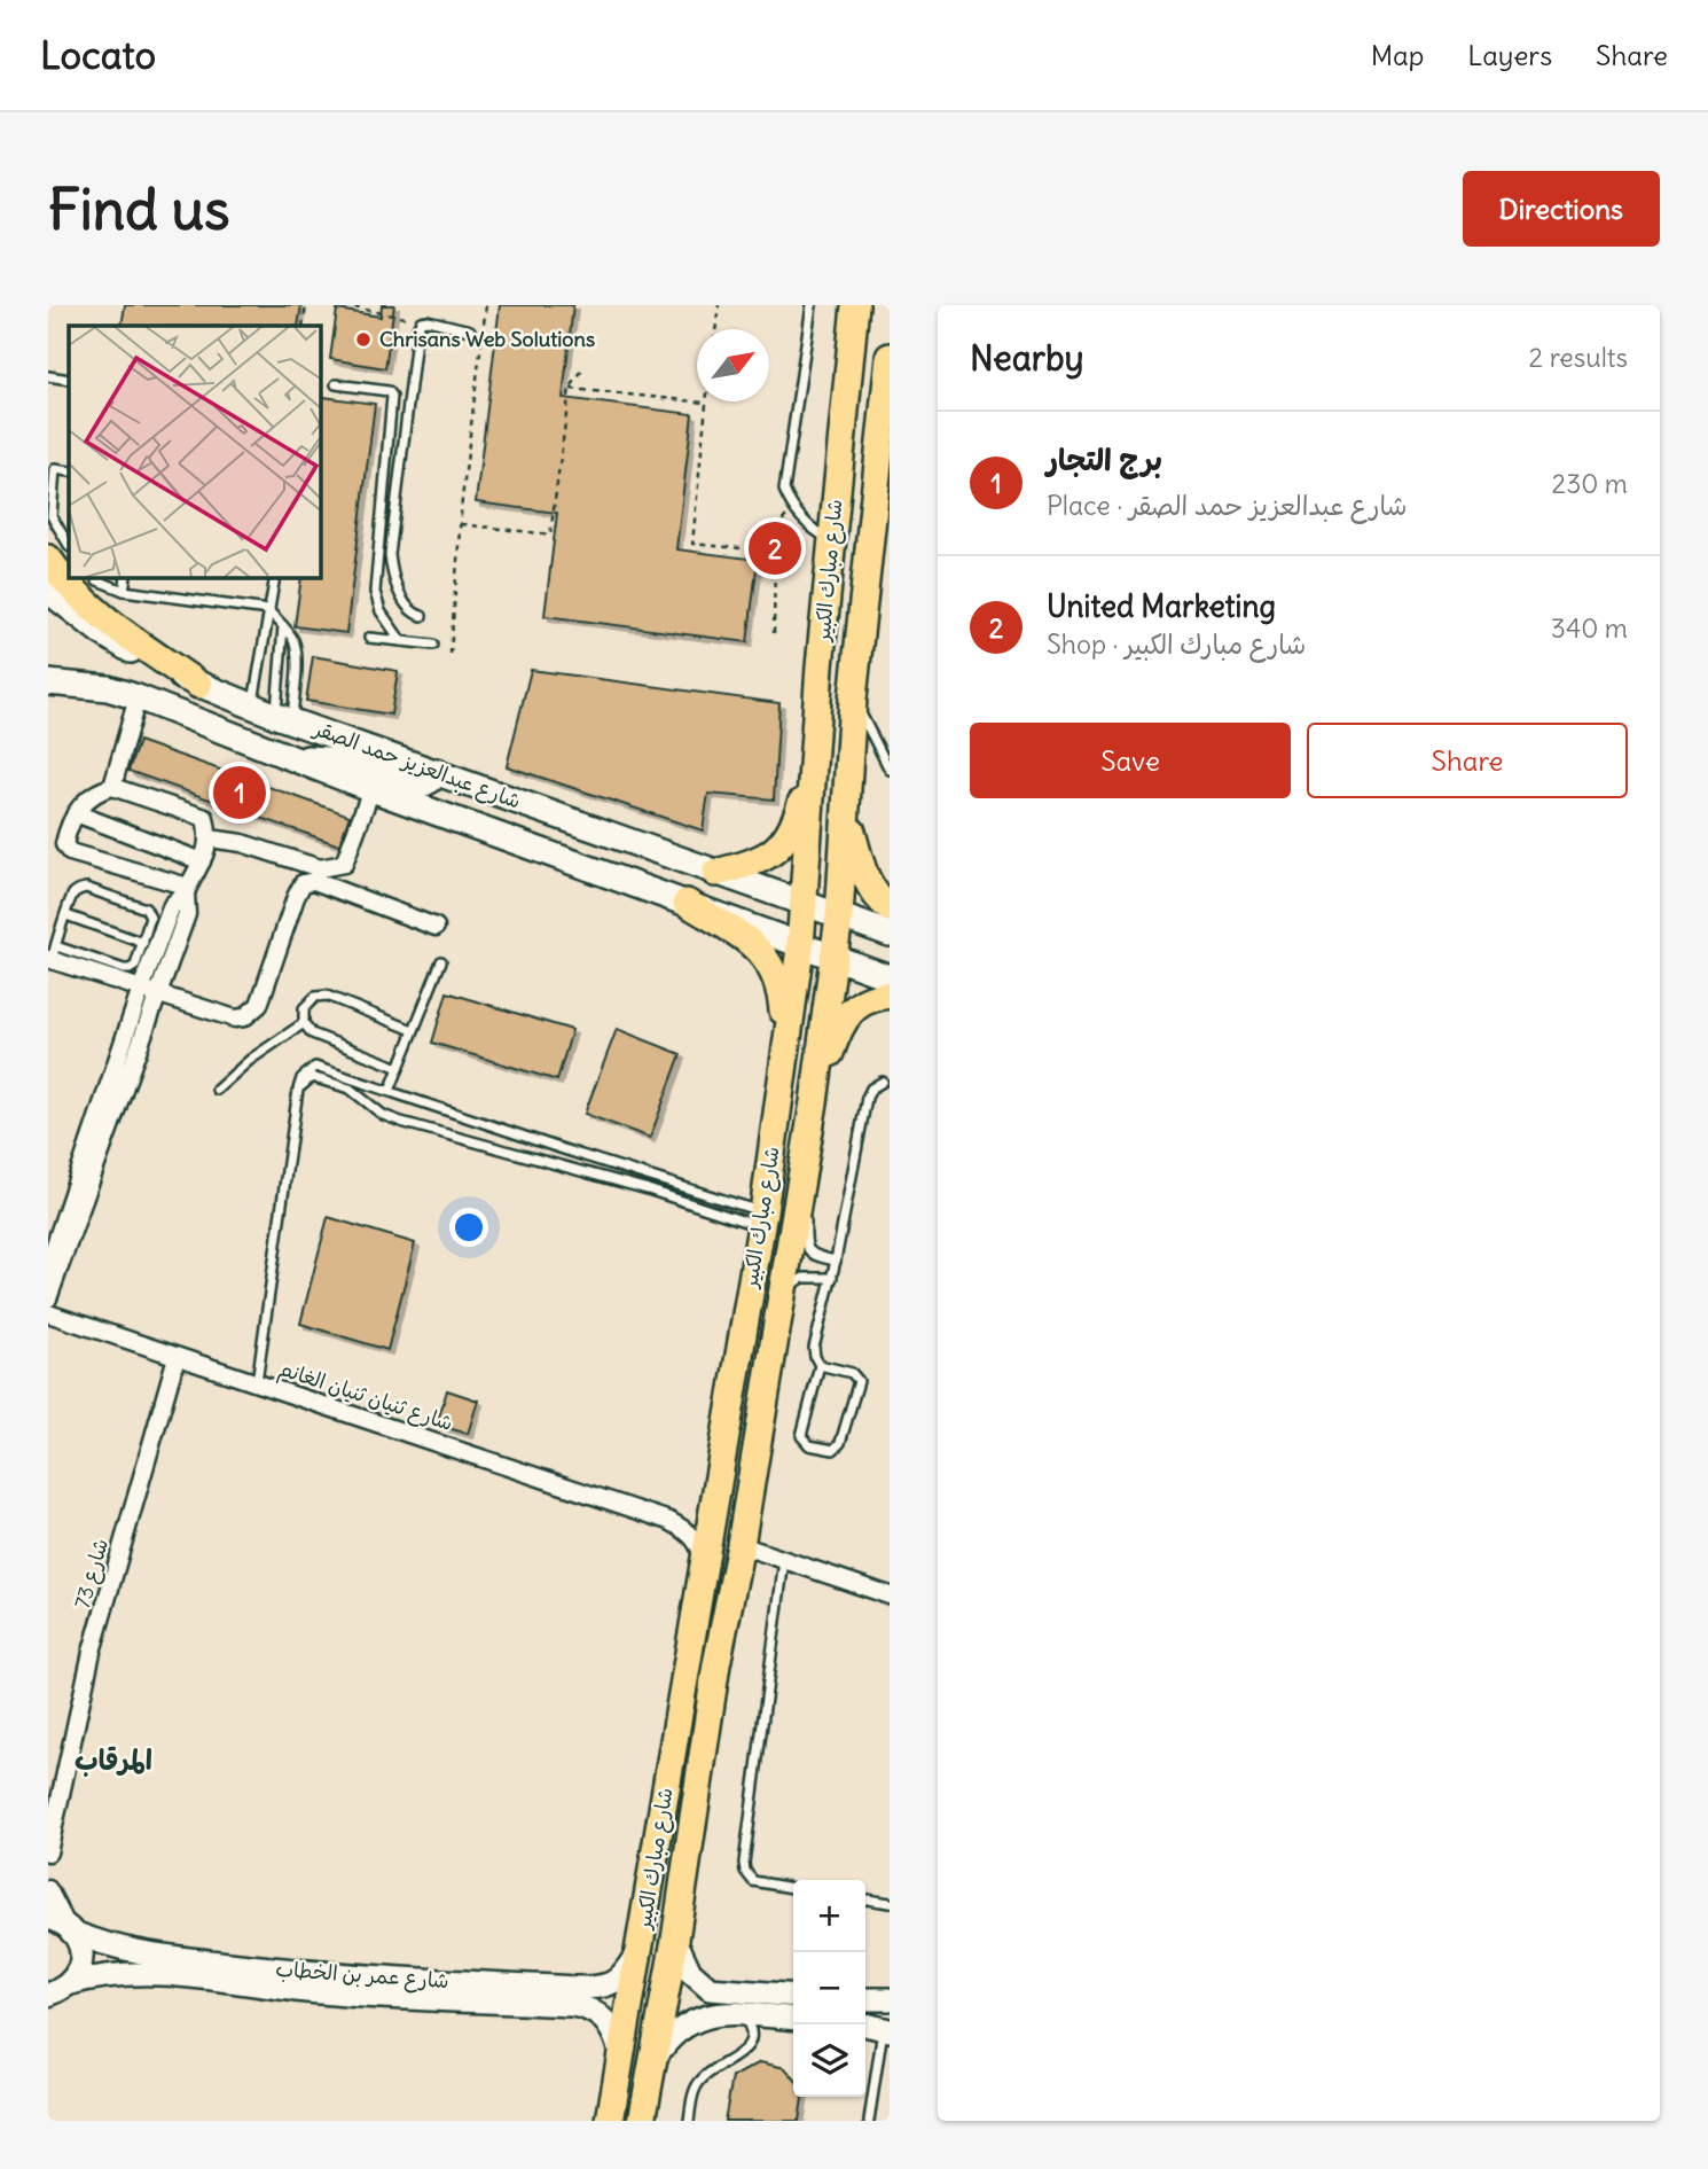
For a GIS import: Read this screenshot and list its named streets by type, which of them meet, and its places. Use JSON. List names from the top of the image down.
{
  "streets": {
    "main road": ["شارع مبارك الكبير", "شارع عبدالعزيز حمد الصقر"],
    "street": ["شارع ثنيان ثنيان الغانم", "شارع 73", "شارع عمر بن الخطاب"]
  },
  "crossings": [
    ["شارع مبارك الكبير", "شارع عبدالعزيز حمد الصقر"],
    ["شارع مبارك الكبير", "شارع عمر بن الخطاب"],
    ["شارع ثنيان ثنيان الغانم", "شارع 73"]
  ],
  "districts": ["المرقاب"],
  "places": ["Chrisans Web Solutions"],
  "north": "top right",
  "page": {
    "header": "Locato",
    "nav": ["Map", "Layers", "Share"],
    "buttons": [
      "Directions",
      ["Save", "Share"]
    ],
    "title": "Find us",
    "heading": ["Nearby", "2 results"],
    "list": [
      {
        "mark": "1",
        "name": "برج التجار",
        "note": "Place · شارع عبدالعزيز حمد الصقر",
        "value": "230 m"
      },
      {
        "mark": "2",
        "name": "United Marketing",
        "note": "Shop · شارع مبارك الكبير",
        "value": "340 m"
      }
    ],
    "pins": ["2", "1"],
    "map_buttons": ["+", "−"]
  }
}
